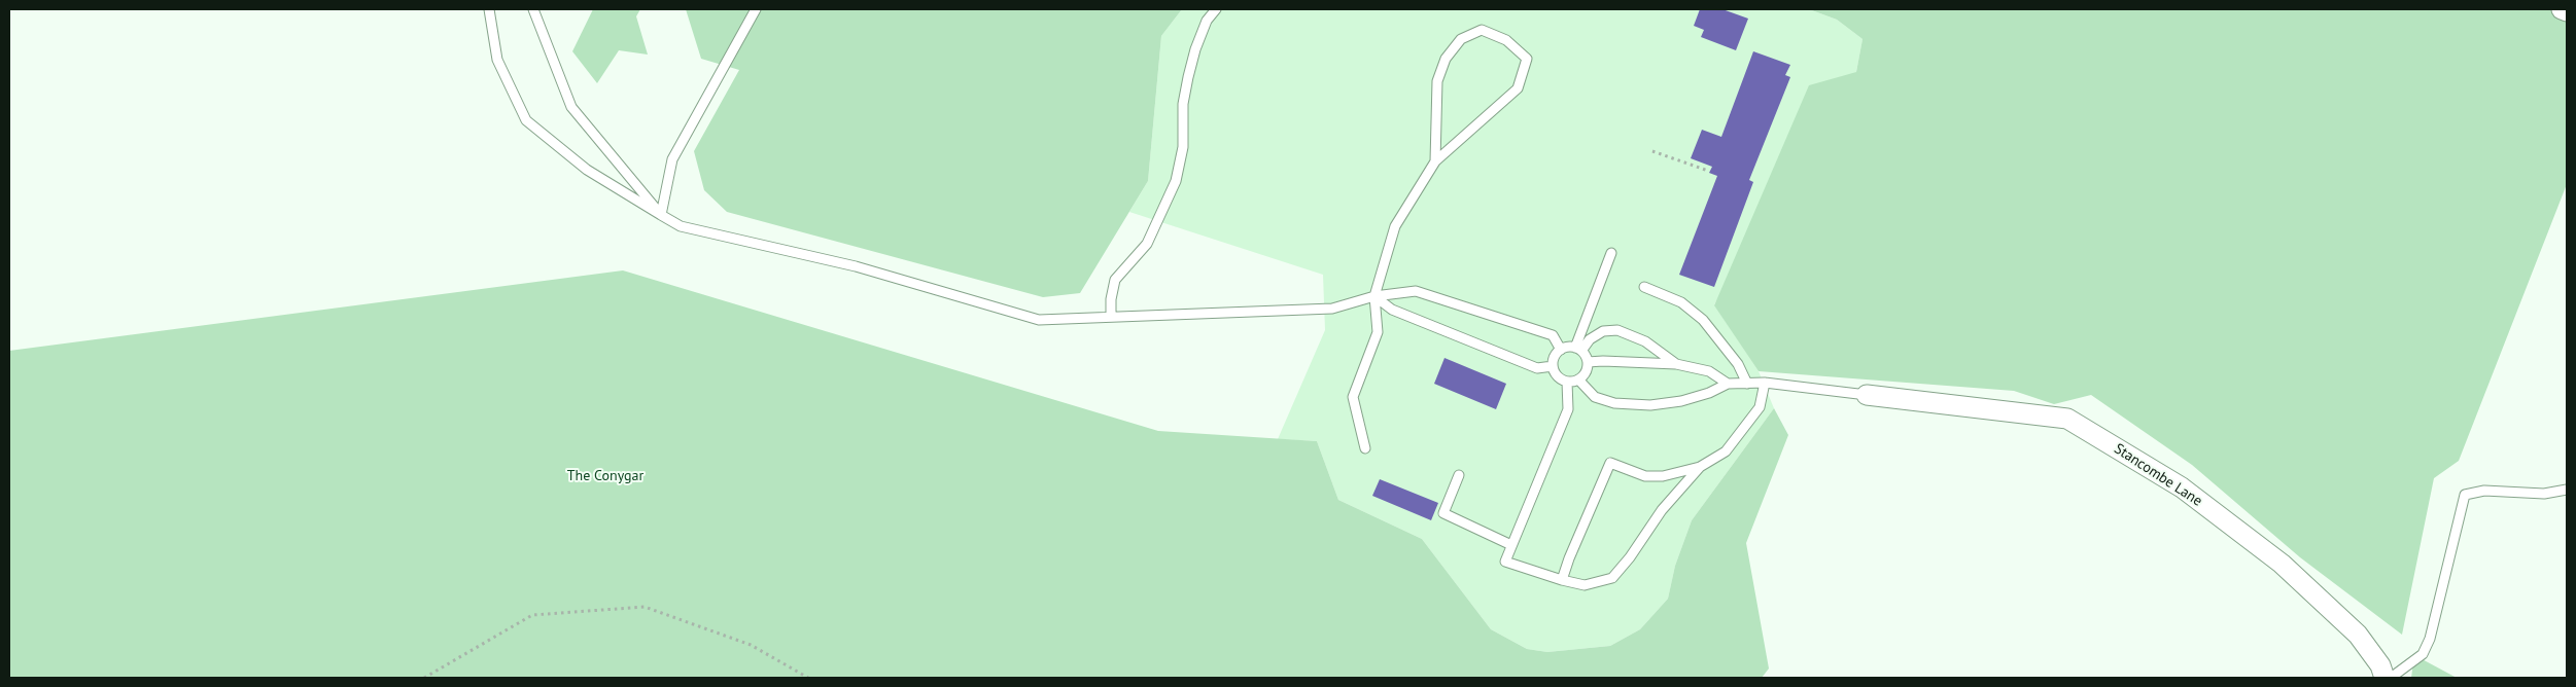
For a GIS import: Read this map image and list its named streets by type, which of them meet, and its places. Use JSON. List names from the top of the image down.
{
  "streets": {
    "street": ["Stancombe Lane"]
  },
  "parks": ["The Conygar"]
}
